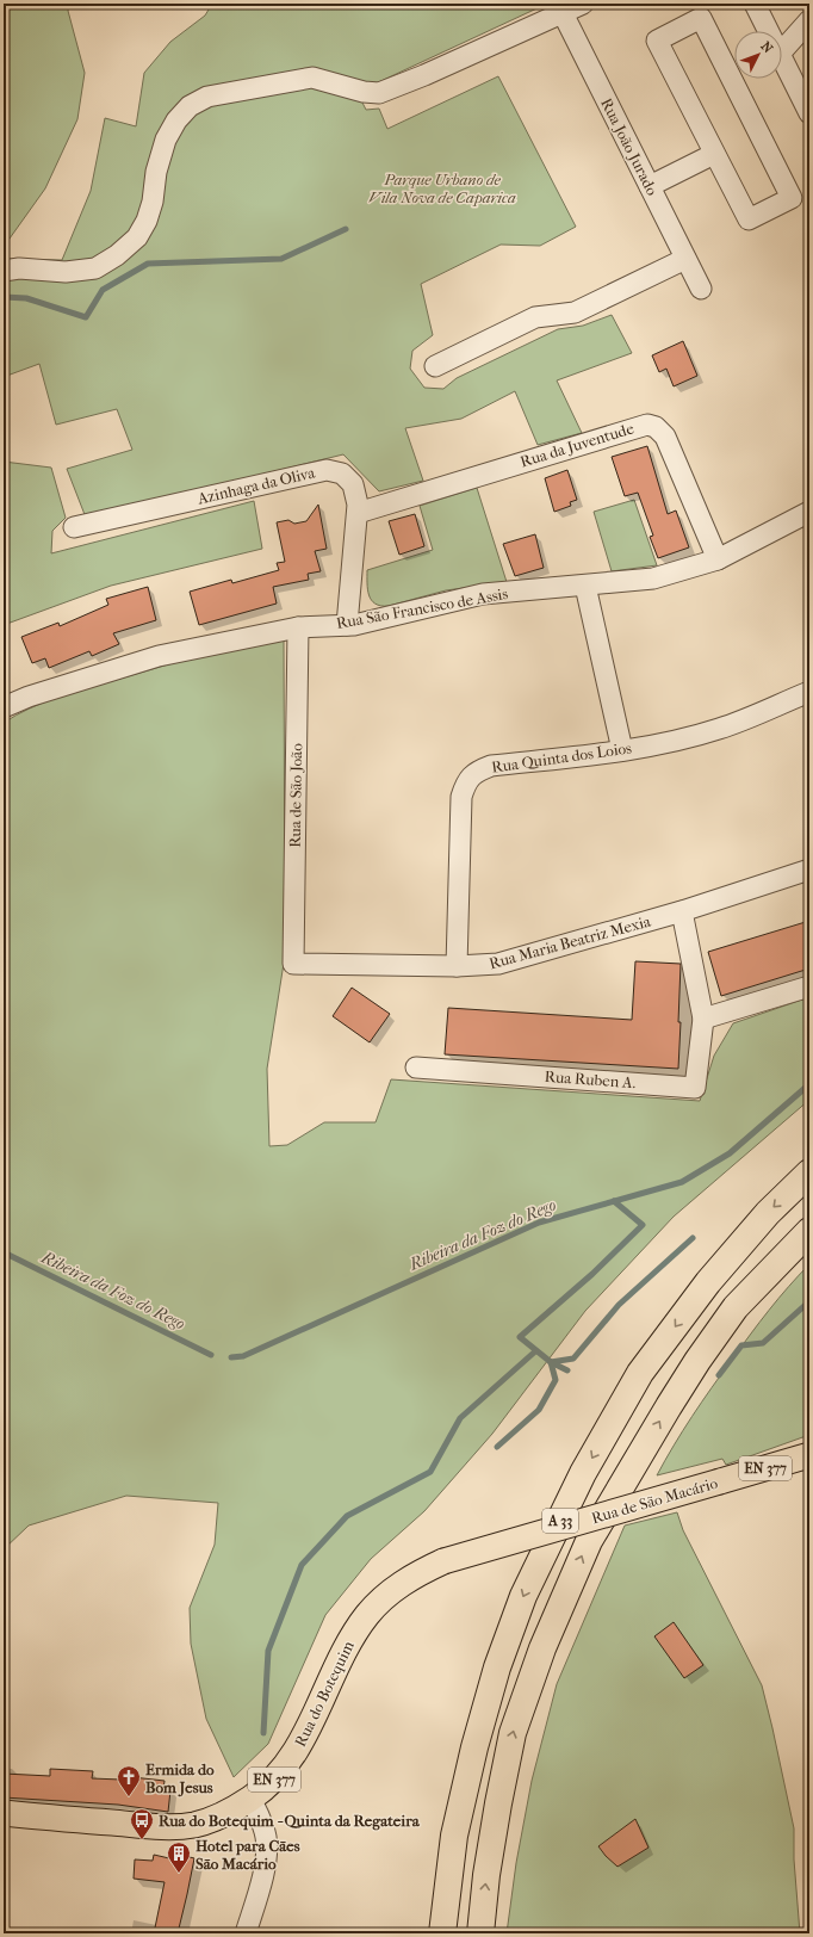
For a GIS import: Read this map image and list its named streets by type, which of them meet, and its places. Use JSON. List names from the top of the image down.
{
  "streets": {
    "highway": ["A 33"],
    "main road": ["EN 377", "Rua de São Macário", "Rua do Botequim"],
    "street": [
      "Rua João Jurado",
      "Rua da Juventude",
      "Azinhaga da Oliva",
      "Rua São Francisco de Assis",
      "Rua Quinta dos Loios",
      "Rua de São João",
      "Rua Maria Beatriz Mexia",
      "Rua Ruben A."
    ]
  },
  "crossings": [
    ["Rua da Juventude", "Azinhaga da Oliva"],
    ["Rua da Juventude", "Rua São Francisco de Assis"],
    ["Azinhaga da Oliva", "Rua São Francisco de Assis"],
    ["Rua São Francisco de Assis", "Rua de São João"],
    ["Rua Quinta dos Loios", "Rua Maria Beatriz Mexia"],
    ["Rua de São João", "Rua Maria Beatriz Mexia"],
    ["Rua Maria Beatriz Mexia", "Rua Ruben A."],
    ["Rua de São Macário", "Rua do Botequim"]
  ],
  "water": ["Ribeira da Foz do Rego"],
  "parks": ["Parque Urbano de Vila Nova de Caparica"],
  "places": {
    "church": ["Ermida do Bom Jesus"],
    "bus stop": ["Rua do Botequim - Quinta da Regateira"],
    "building": ["Hotel para Cães São Macário"]
  },
  "north": "top right"
}
